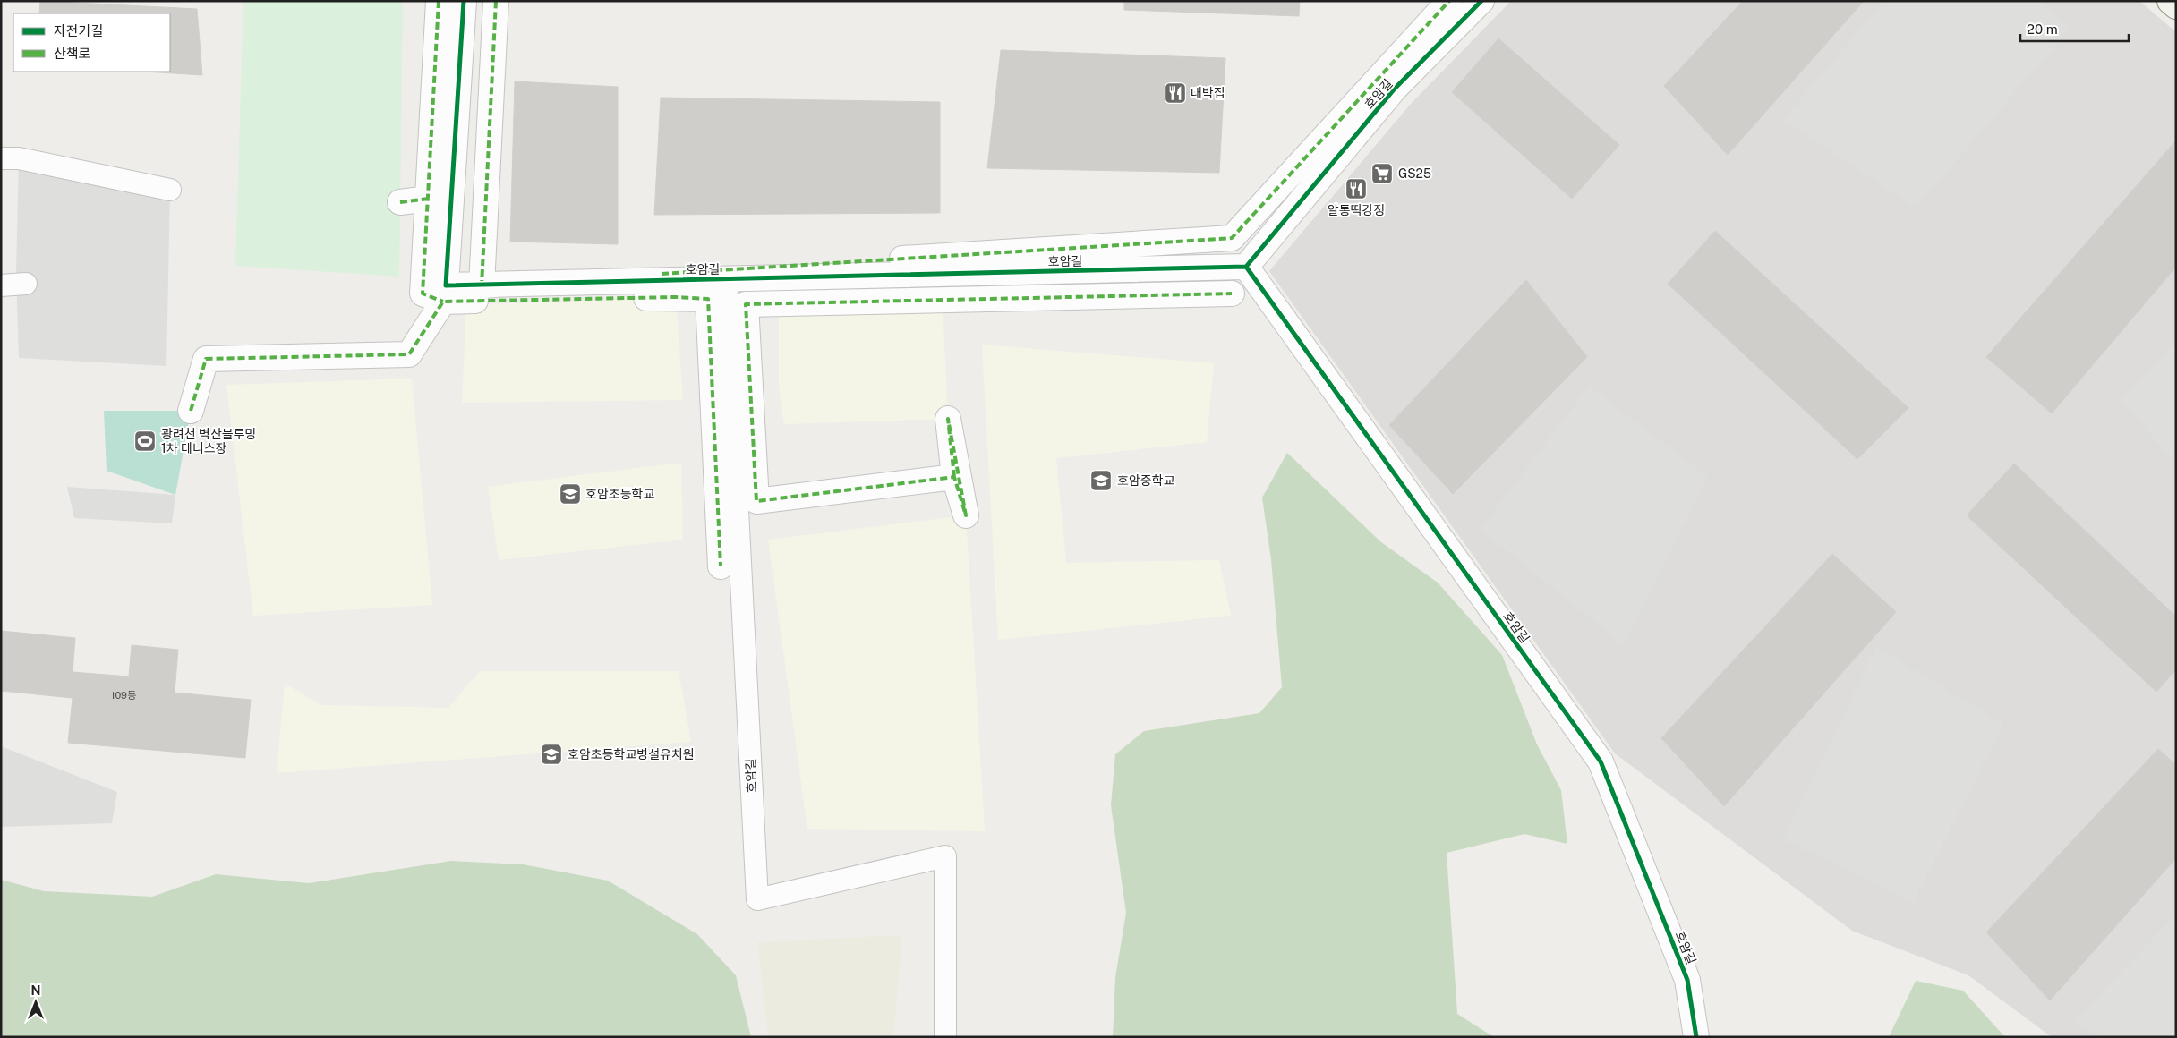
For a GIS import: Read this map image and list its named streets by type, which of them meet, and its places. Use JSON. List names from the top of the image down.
{
  "streets": {
    "street": ["호암길"]
  },
  "places": {
    "restaurant": ["대박집", "알통떡강정"],
    "supermarket": ["GS25"],
    "sports": ["광려천 벽산블루밍 1차 테니스장"],
    "school or university": ["호암중학교", "호암초등학교", "호암초등학교병설유치원"]
  },
  "house_numbers": ["109동"],
  "legend": ["자전거길", "산책로"],
  "scale_bar": "20 m",
  "north": "top"
}
